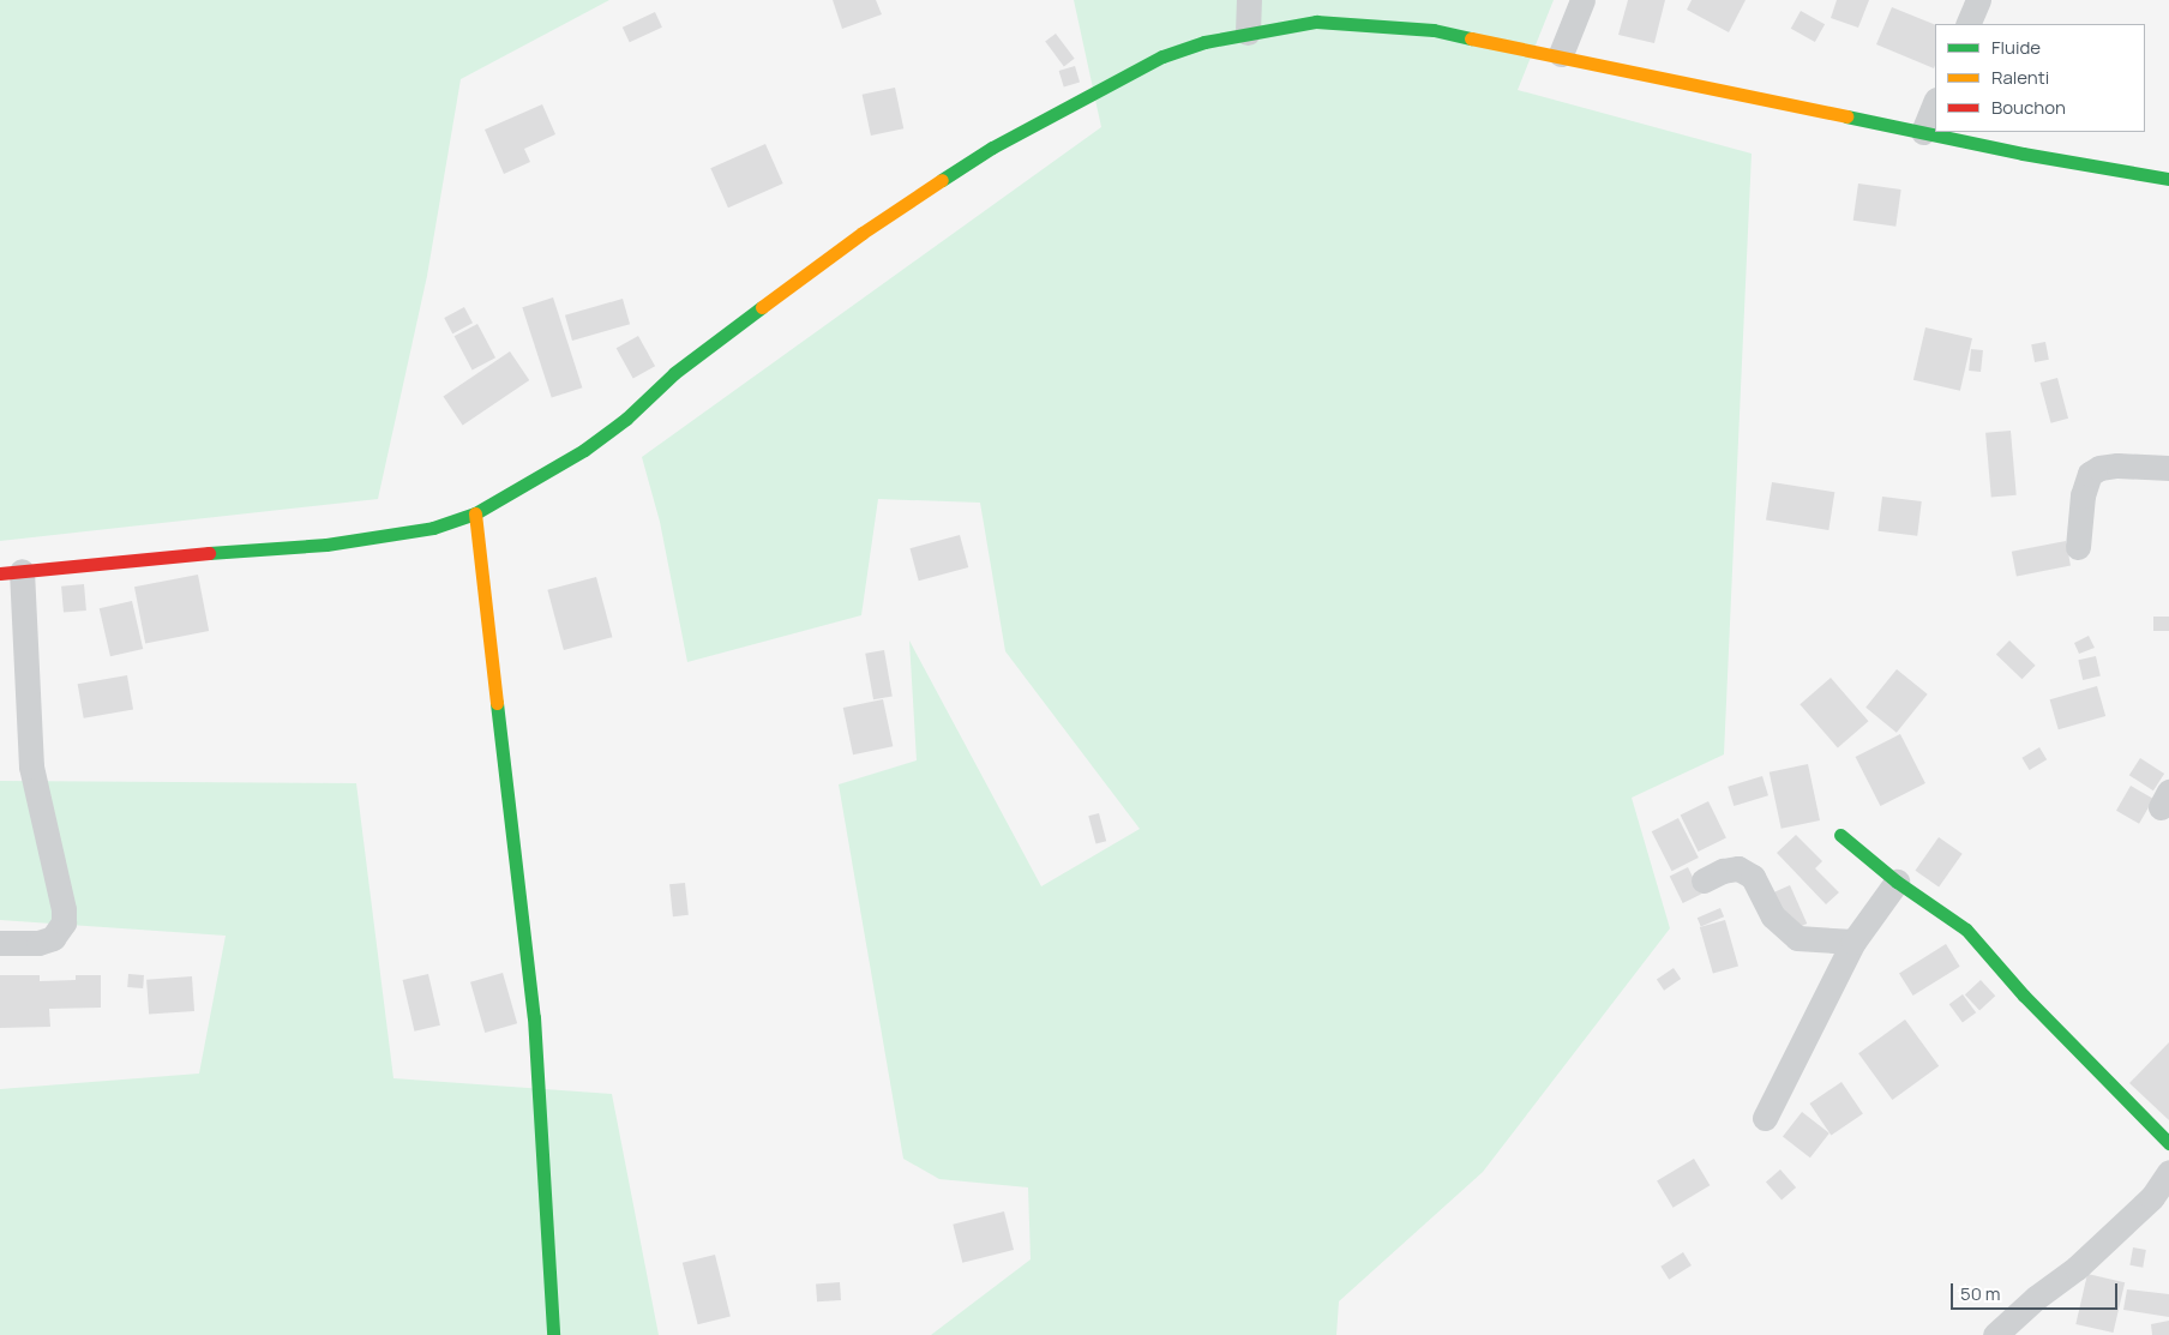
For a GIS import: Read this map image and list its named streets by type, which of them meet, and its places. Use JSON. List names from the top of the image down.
{
  "legend": ["Fluide", "Ralenti", "Bouchon"],
  "scale_bar": "50 m"
}
